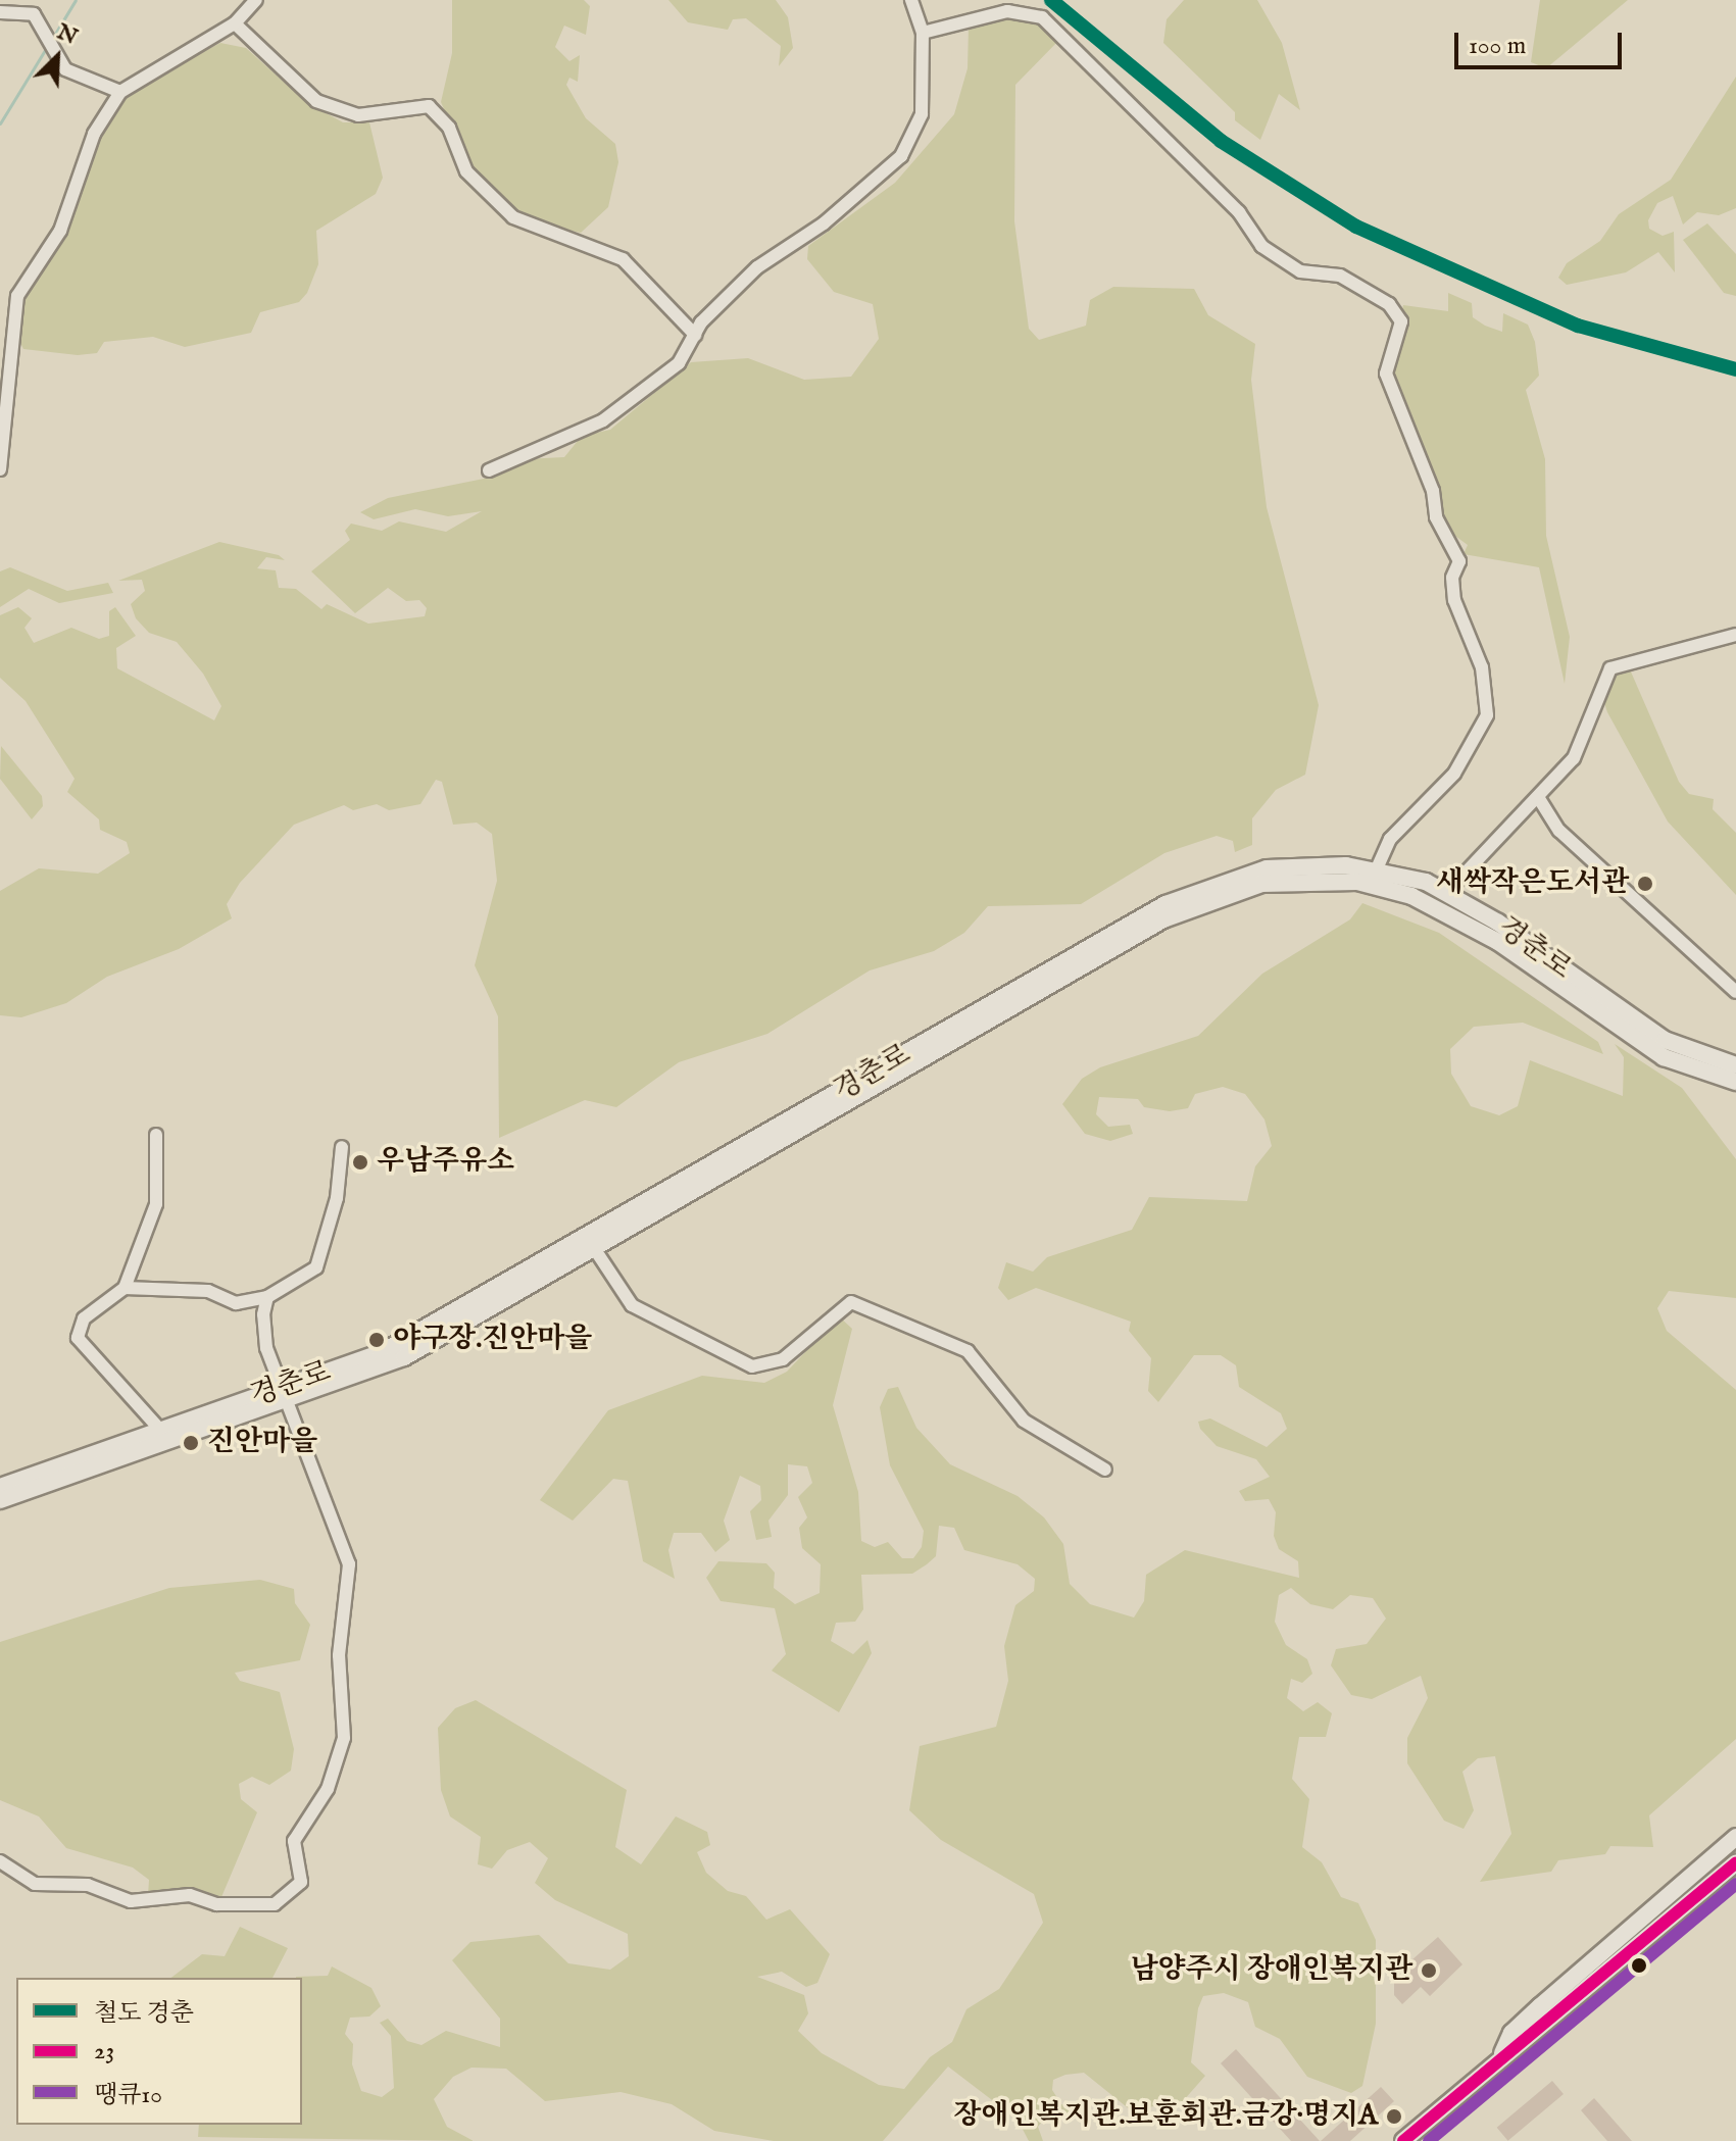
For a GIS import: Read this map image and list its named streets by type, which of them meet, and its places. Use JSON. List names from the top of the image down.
{
  "streets": {
    "street": ["경춘로"]
  },
  "places": [
    "새싹작은도서관",
    "우남주유소",
    "야구장.진안마을",
    "진안마을",
    "남양주시 장애인복지관",
    "장애인복지관.보훈회관.금강·명지A"
  ],
  "lines": ["rail line 경춘", "transit line 23", "transit line 땡큐10"],
  "legend": ["철도 경춘", "23", "땡큐10"],
  "scale_bar": "100 m",
  "north": "top right"
}
